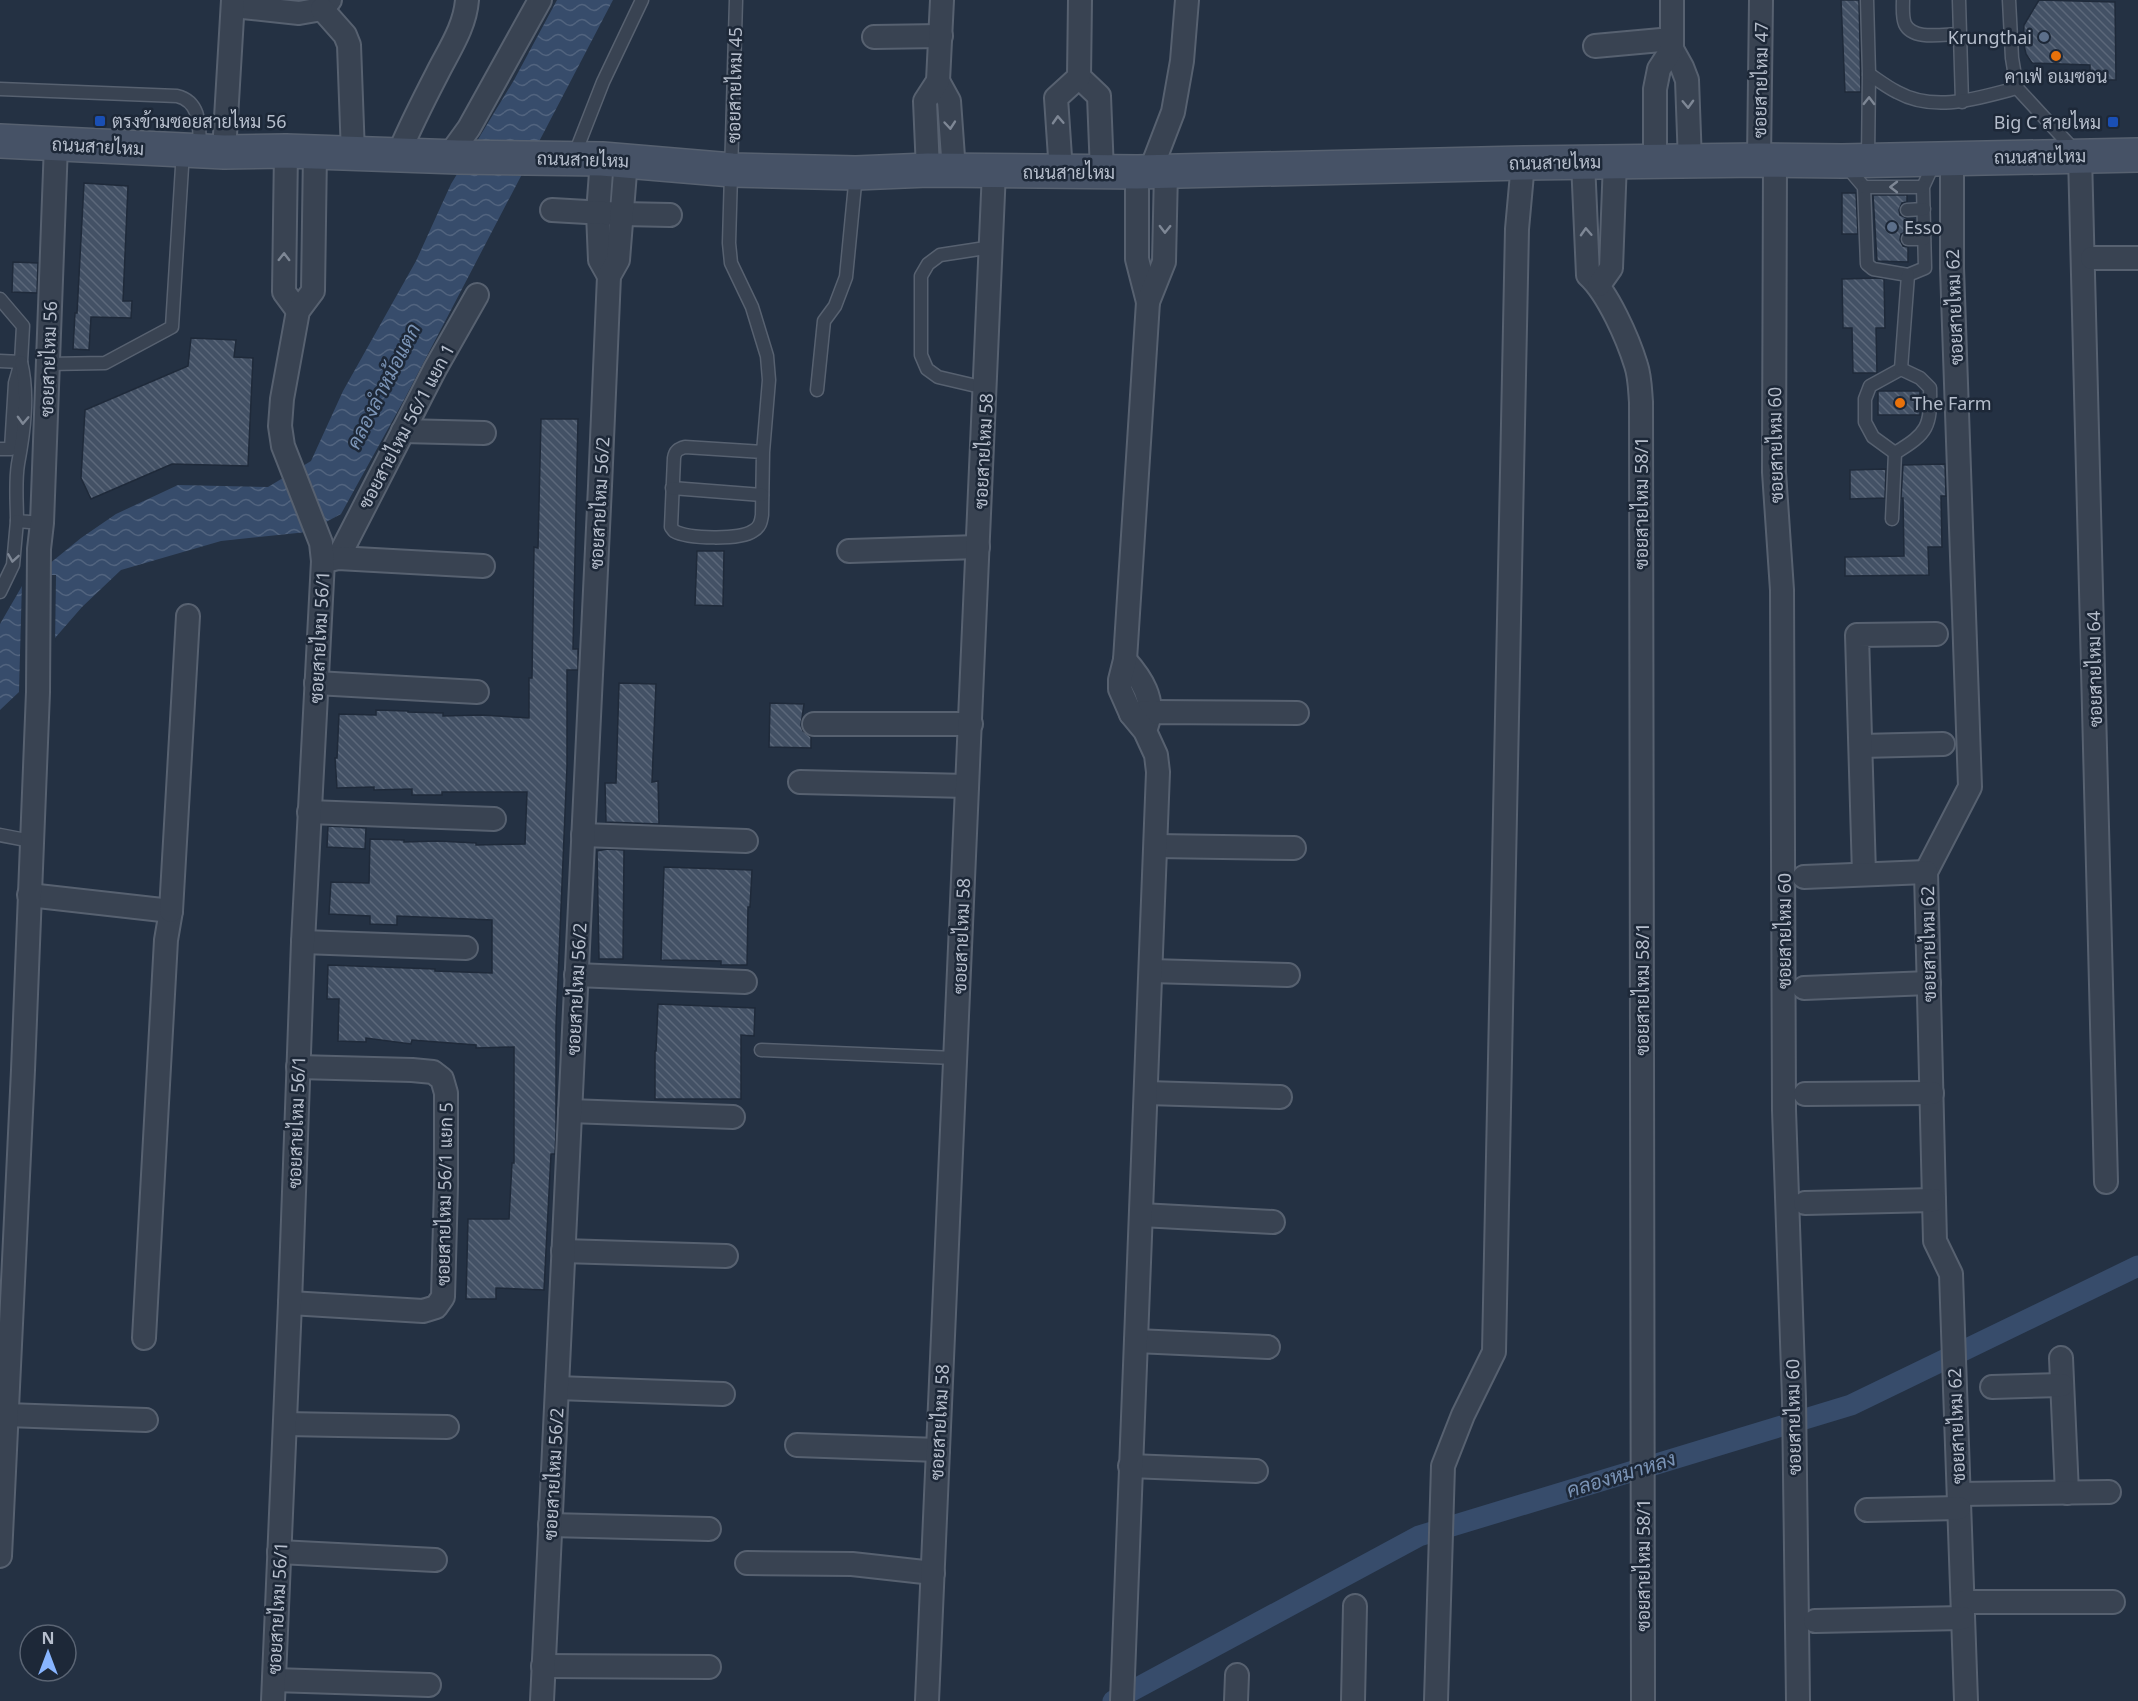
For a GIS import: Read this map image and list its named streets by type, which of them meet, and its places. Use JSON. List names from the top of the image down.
{
  "streets": {
    "main road": ["ถนนสายไหม"],
    "street": [
      "ซอยสายไหม 47",
      "ซอยสายไหม 62",
      "ซอยสายไหม 56",
      "ซอยสายไหม 56/1 แยก 1",
      "ซอยสายไหม 60",
      "ซอยสายไหม 58",
      "ซอยสายไหม 56/2",
      "ซอยสายไหม 58/1",
      "ซอยสายไหม 56/1",
      "ซอยสายไหม 64",
      "ซอยสายไหม 56/1 แยก 5"
    ],
    "lane": ["ซอยสายไหม 45"]
  },
  "crossings": [
    ["ซอยสายไหม 47", "ถนนสายไหม"],
    ["ซอยสายไหม 47", "ซอยสายไหม 60"],
    ["ซอยสายไหม 45", "ถนนสายไหม"],
    ["ถนนสายไหม", "ซอยสายไหม 62"],
    ["ถนนสายไหม", "ซอยสายไหม 56"],
    ["ถนนสายไหม", "ซอยสายไหม 60"],
    ["ถนนสายไหม", "ซอยสายไหม 58"],
    ["ถนนสายไหม", "ซอยสายไหม 56/2"],
    ["ถนนสายไหม", "ซอยสายไหม 58/1"],
    ["ถนนสายไหม", "ซอยสายไหม 64"],
    ["ซอยสายไหม 56/1 แยก 1", "ซอยสายไหม 56/1"],
    ["ซอยสายไหม 56/1", "ซอยสายไหม 56/1 แยก 5"]
  ],
  "water": ["คลองลำหม้อแตก", "คลองหมาหลง"],
  "places": {
    "other": [
      "Krungthai",
      "คาเฟ่ อเมซอน",
      "Esso",
      "The Farm"
    ],
    "transit": ["ตรงข้ามซอยสายไหม 56", "Big C สายไหม"]
  },
  "north": "top"
}
